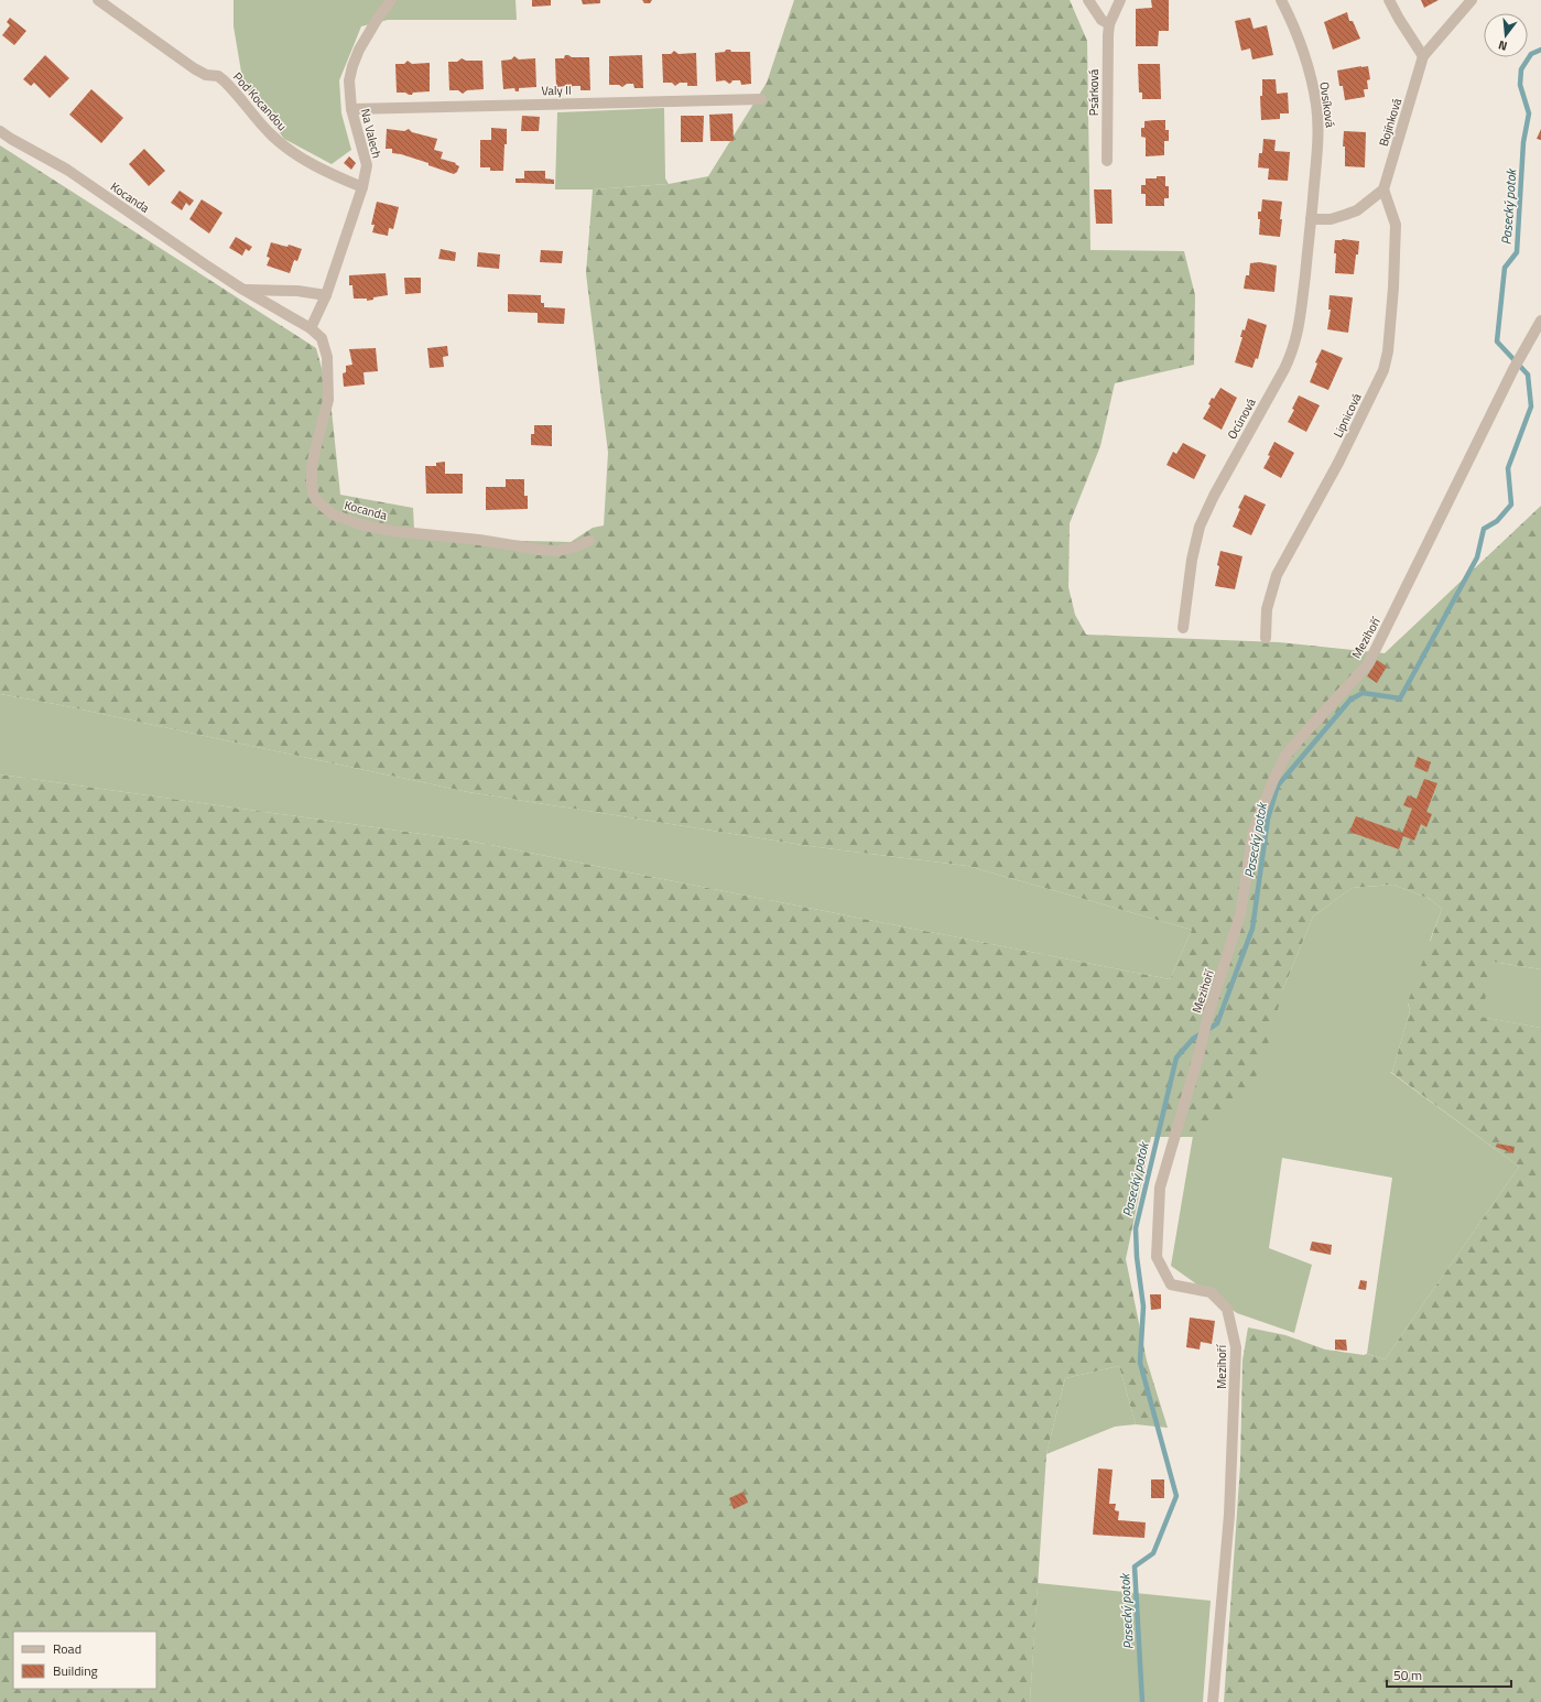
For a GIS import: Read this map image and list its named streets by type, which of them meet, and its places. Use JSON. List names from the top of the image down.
{
  "streets": {
    "street": [
      "Valy II",
      "Psárková",
      "Pod Kocandou",
      "Ovsíková",
      "Bojínková",
      "Na Valech",
      "Kocanda",
      "Lipnicová",
      "Ocúnová",
      "Mezihoří"
    ]
  },
  "crossings": [
    ["Valy II", "Na Valech"],
    ["Pod Kocandou", "Na Valech"],
    ["Ovsíková", "Ocúnová"],
    ["Bojínková", "Lipnicová"],
    ["Na Valech", "Kocanda"]
  ],
  "water": ["Pasecký potok"],
  "legend": ["Road", "Building"],
  "scale_bar": "50 m",
  "north": "bottom"
}
